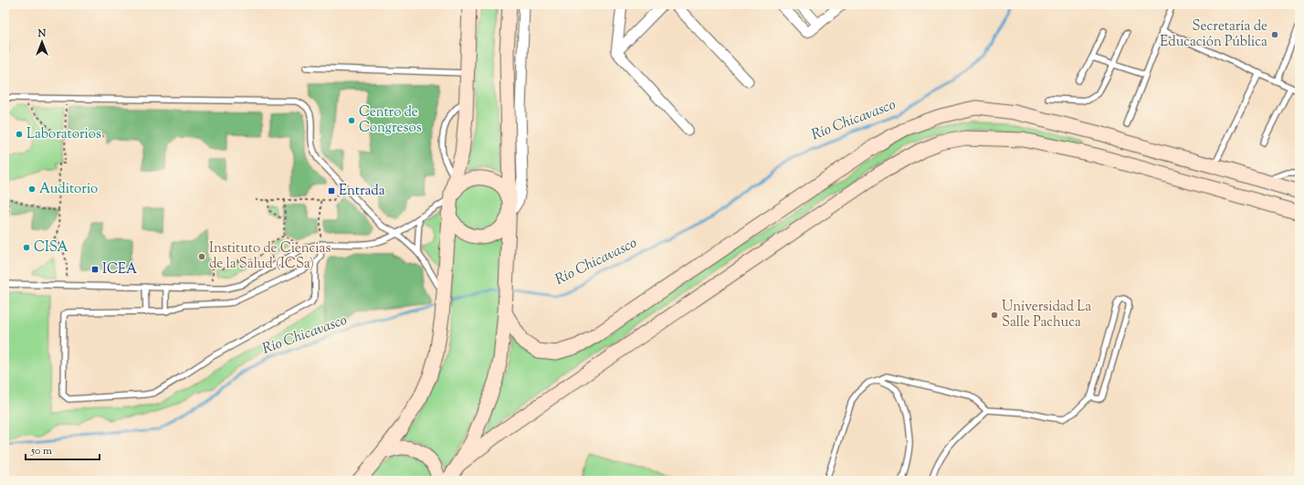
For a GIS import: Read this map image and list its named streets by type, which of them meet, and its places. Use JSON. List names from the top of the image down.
{
  "water": ["Río Chicavasco"],
  "places": {
    "other": [
      "Secretaría de Educación Pública",
      "Centro de Congresos",
      "Laboratorios",
      "Auditorio",
      "CISA",
      "Instituto de Ciencias de la Salud (ICSa)",
      "Universidad La Salle Pachuca"
    ],
    "transit": ["Entrada", "ICEA"]
  },
  "scale_bar": "50 m",
  "north": "top"
}
